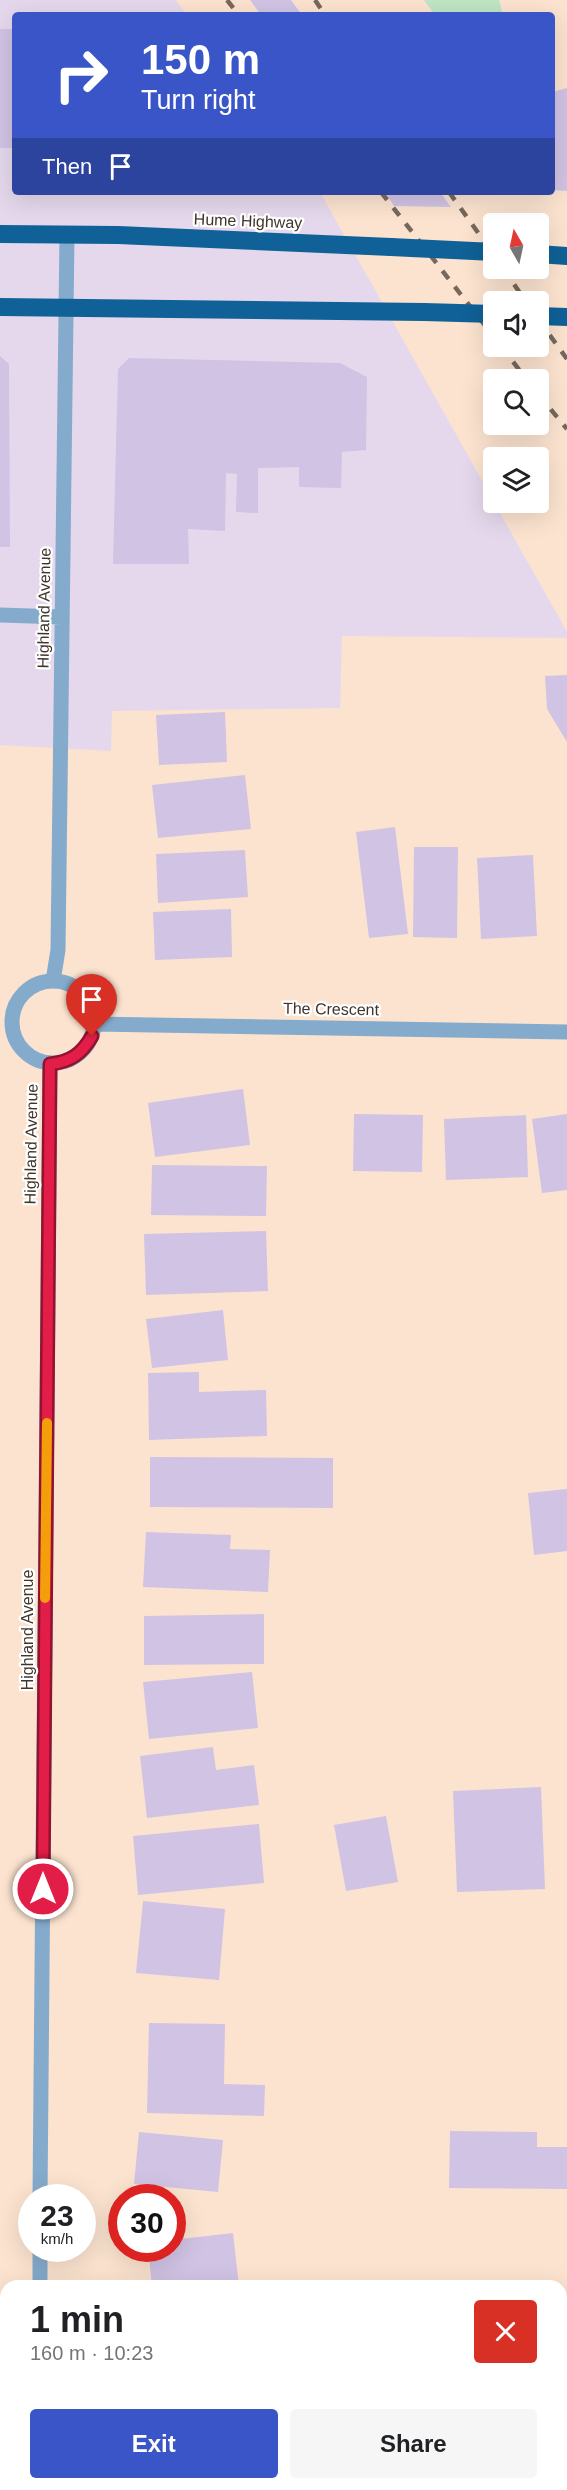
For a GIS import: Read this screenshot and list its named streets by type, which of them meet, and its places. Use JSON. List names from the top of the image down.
{
  "streets": {
    "highway": ["Hume Highway"],
    "street": ["Highland Avenue", "The Crescent"]
  },
  "crossings": [
    ["Hume Highway", "Highland Avenue"],
    ["Highland Avenue", "The Crescent"]
  ],
  "north": "top",
  "page": {
    "turn": ["150 m", "Turn right"],
    "then": "Then",
    "speed": "23 km/h",
    "limit": "30",
    "heading": ["1 min", "160 m · 10:23"],
    "buttons": ["Exit", "Share"]
  }
}
